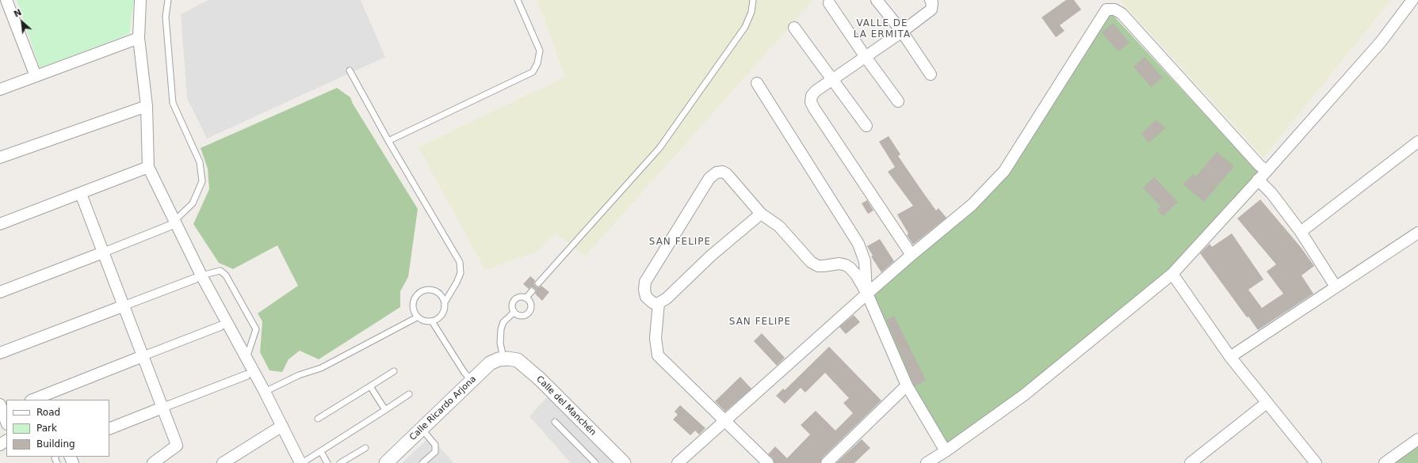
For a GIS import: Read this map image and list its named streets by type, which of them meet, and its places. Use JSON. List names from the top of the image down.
{
  "streets": {
    "street": ["Calle del Manchén", "Calle Ricardo Arjona"]
  },
  "crossings": [
    ["Calle del Manchén", "Calle Ricardo Arjona"]
  ],
  "districts": ["VALLE DE LA ERMITA", "SAN FELIPE", "SAN FELIPE"],
  "legend": ["Road", "Park", "Building"],
  "north": "top left"
}
